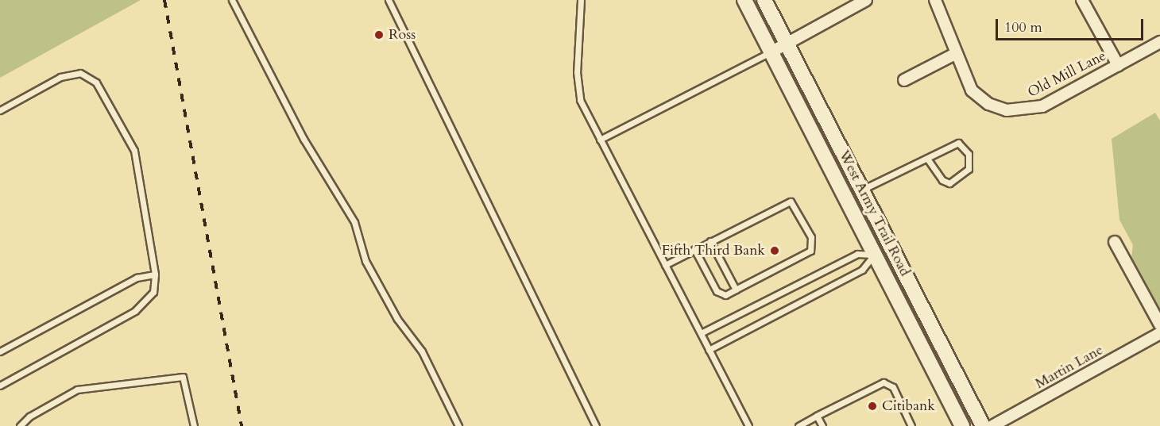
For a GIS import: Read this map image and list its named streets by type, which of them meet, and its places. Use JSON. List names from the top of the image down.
{
  "streets": {
    "main road": ["West Army Trail Road"],
    "street": ["Old Mill Lane", "Martin Lane"]
  },
  "places": ["Ross", "Fifth Third Bank", "Citibank"],
  "scale_bar": "100 m"
}
